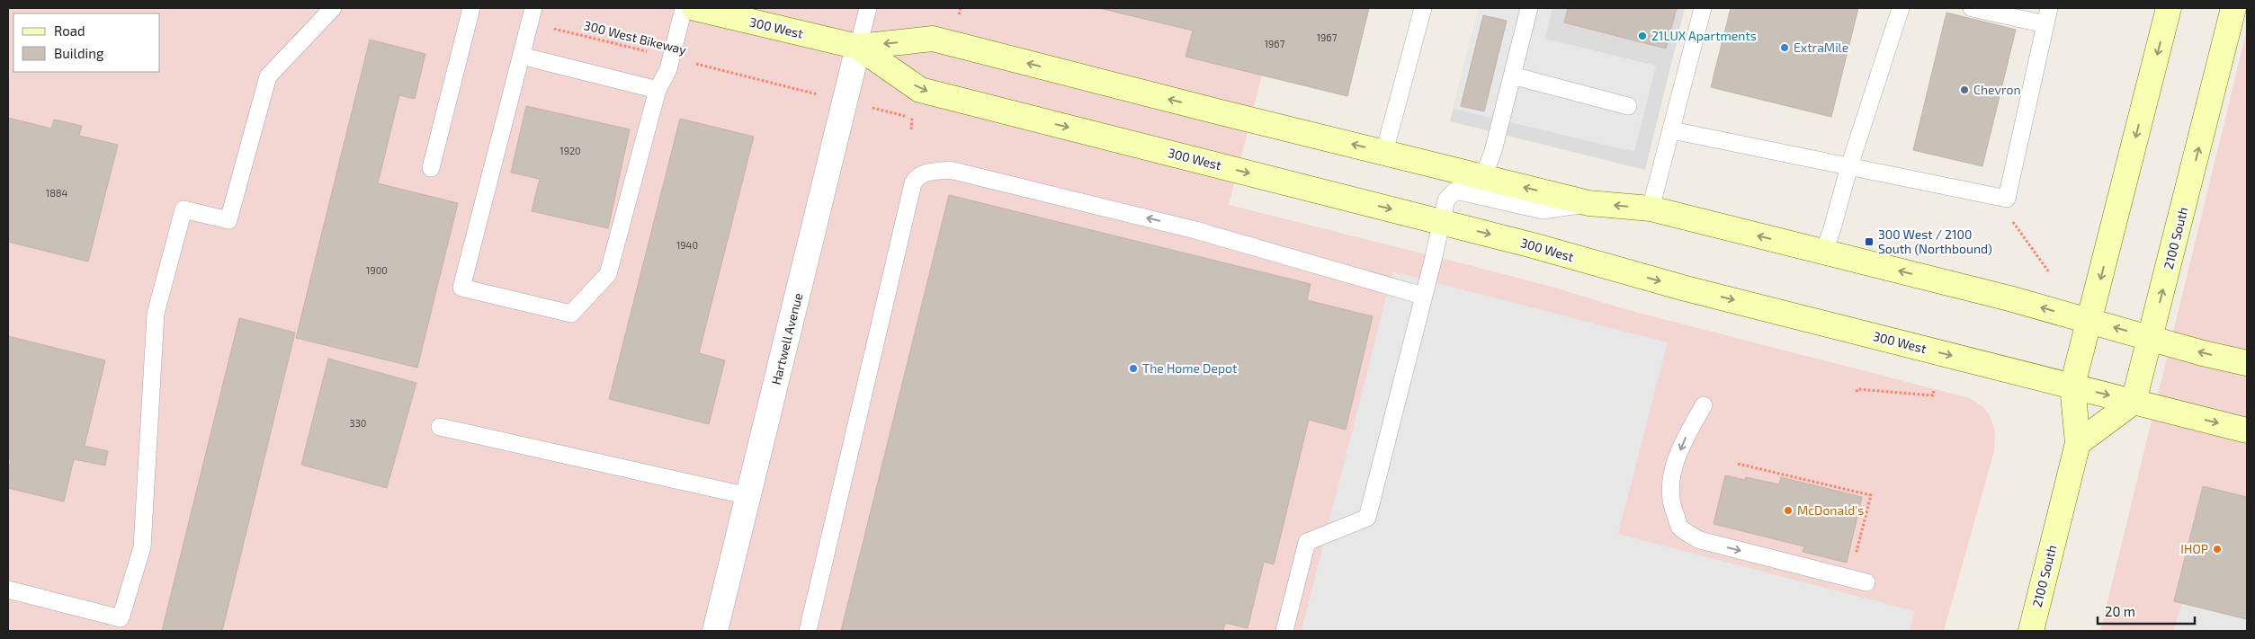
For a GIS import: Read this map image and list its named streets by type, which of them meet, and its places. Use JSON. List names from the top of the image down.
{
  "streets": {
    "main road": ["300 West", "2100 South"],
    "street": ["Hartwell Avenue"],
    "path": ["300 West Bikeway"]
  },
  "crossings": [
    ["300 West", "2100 South"],
    ["300 West", "Hartwell Avenue"]
  ],
  "places": {
    "other": [
      "21LUX Apartments",
      "ExtraMile",
      "Chevron",
      "The Home Depot",
      "McDonald's",
      "IHOP"
    ],
    "transit": ["300 West / 2100 South (Northbound)"]
  },
  "house_numbers": [
    "1967",
    "1967",
    "1920",
    "1884",
    "1940",
    "1900",
    "330"
  ],
  "legend": ["Road", "Building"],
  "scale_bar": "20 m"
}
